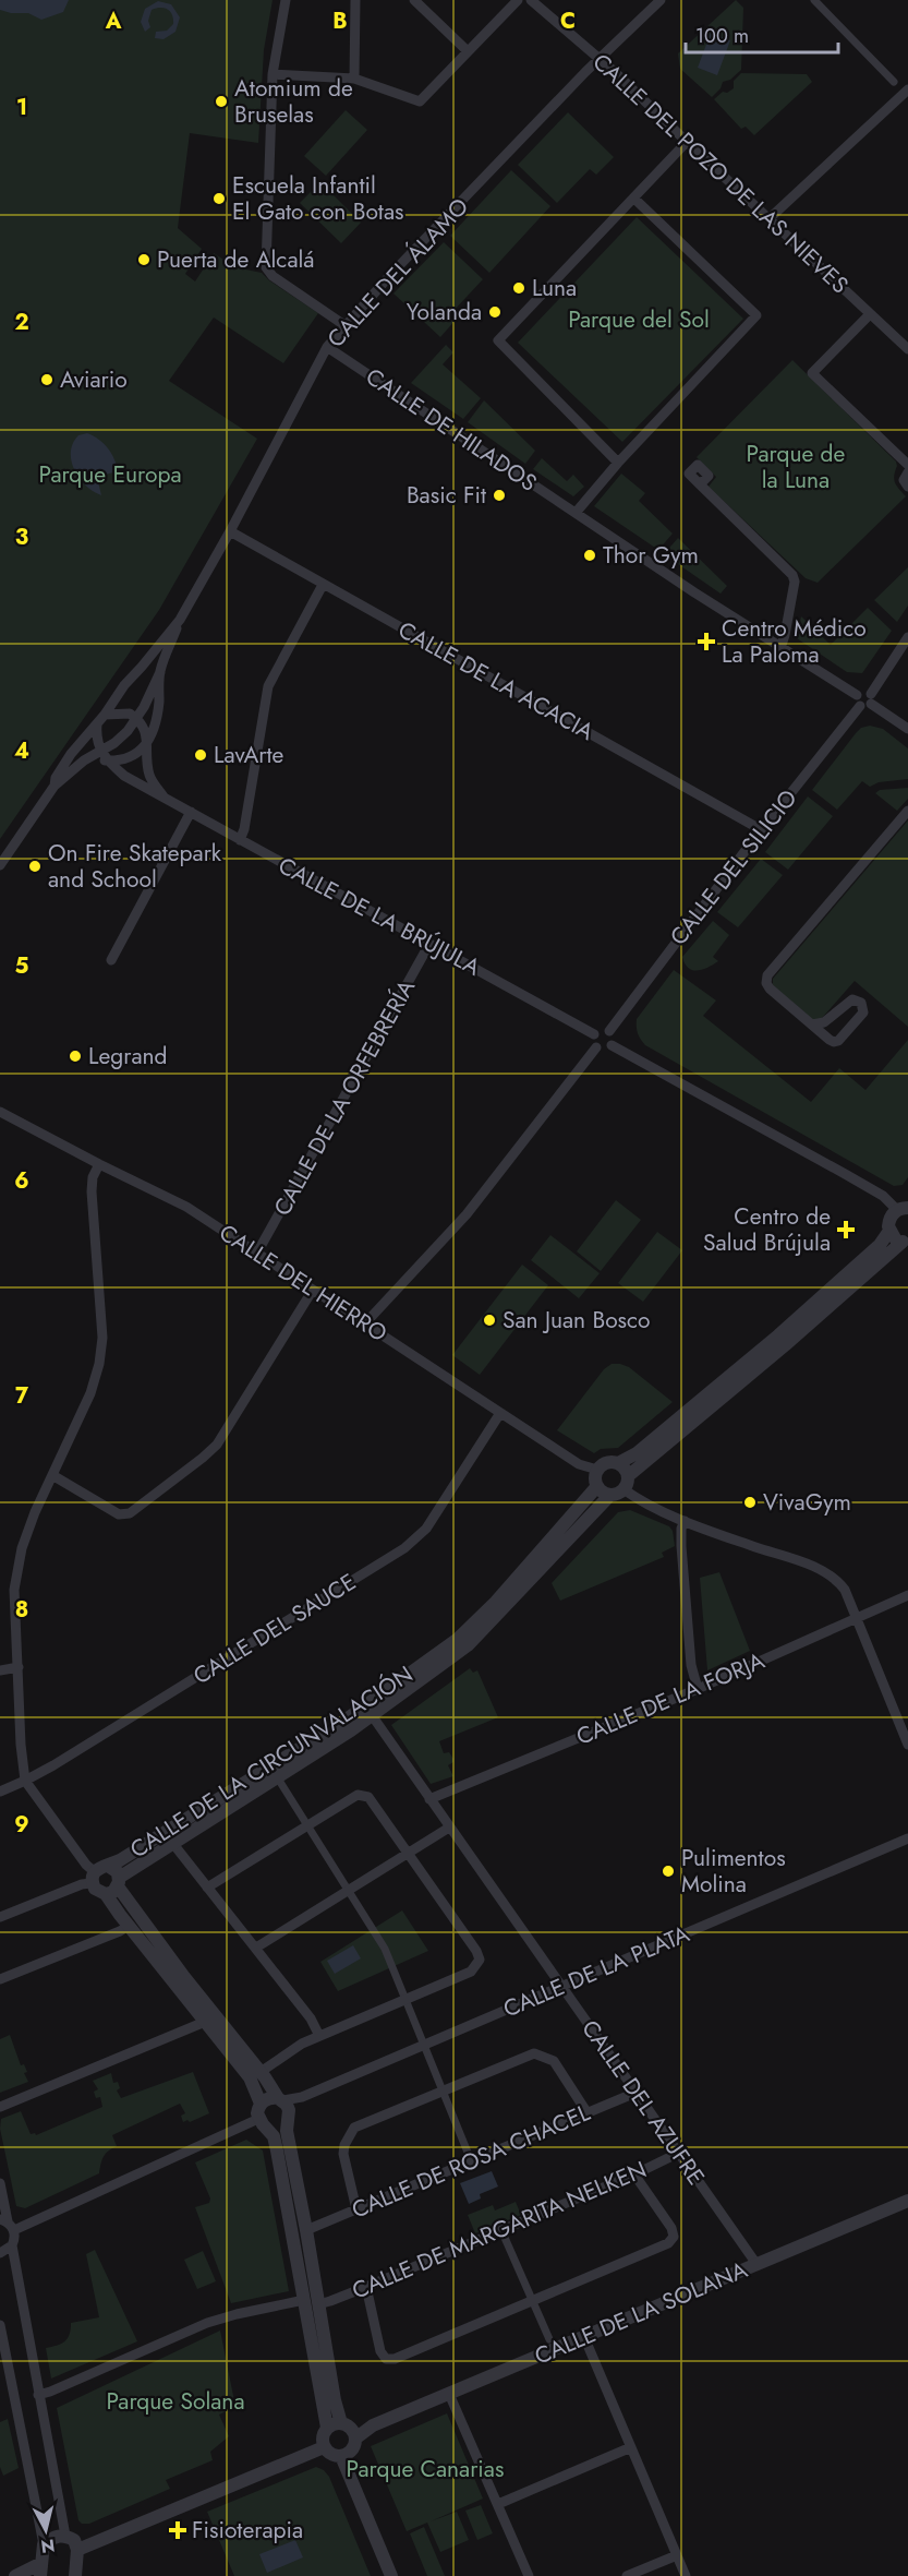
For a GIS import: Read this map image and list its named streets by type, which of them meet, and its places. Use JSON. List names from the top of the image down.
{
  "streets": {
    "street": [
      "CALLE DEL POZO DE LAS NIEVES",
      "CALLE DEL ÁLAMO",
      "CALLE DE HILADOS",
      "CALLE DE LA ACACIA",
      "CALLE DEL SILICIO",
      "CALLE DE LA BRÚJULA",
      "CALLE DE LA ORFEBRERÍA",
      "CALLE DEL HIERRO",
      "CALLE DEL SAUCE",
      "CALLE DE LA FORJA",
      "CALLE DE LA CIRCUNVALACIÓN",
      "CALLE DE LA PLATA",
      "CALLE DEL AZUFRE",
      "CALLE DE ROSA CHACEL",
      "CALLE DE MARGARITA NELKEN",
      "CALLE DE LA SOLANA"
    ]
  },
  "crossings": [
    ["CALLE DEL POZO DE LAS NIEVES", "CALLE DEL ÁLAMO"],
    ["CALLE DEL ÁLAMO", "CALLE DE HILADOS"],
    ["CALLE DEL ÁLAMO", "CALLE DE LA ACACIA"],
    ["CALLE DEL ÁLAMO", "CALLE DE LA BRÚJULA"],
    ["CALLE DE HILADOS", "CALLE DEL SILICIO"],
    ["CALLE DE LA ACACIA", "CALLE DEL SILICIO"],
    ["CALLE DEL SILICIO", "CALLE DE LA BRÚJULA"],
    ["CALLE DE LA BRÚJULA", "CALLE DE LA ORFEBRERÍA"],
    ["CALLE DE LA ORFEBRERÍA", "CALLE DEL HIERRO"],
    ["CALLE DEL HIERRO", "CALLE DEL SAUCE"],
    ["CALLE DEL HIERRO", "CALLE DE LA CIRCUNVALACIÓN"],
    ["CALLE DE LA FORJA", "CALLE DEL AZUFRE"],
    ["CALLE DE LA CIRCUNVALACIÓN", "CALLE DE LA PLATA"],
    ["CALLE DE LA CIRCUNVALACIÓN", "CALLE DEL AZUFRE"],
    ["CALLE DE LA PLATA", "CALLE DEL AZUFRE"],
    ["CALLE DEL AZUFRE", "CALLE DE ROSA CHACEL"],
    ["CALLE DEL AZUFRE", "CALLE DE MARGARITA NELKEN"],
    ["CALLE DEL AZUFRE", "CALLE DE LA SOLANA"]
  ],
  "parks": [
    "Parque del Sol",
    "Parque de la Luna",
    "Parque Europa",
    "Parque Solana",
    "Parque Canarias"
  ],
  "places": {
    "other": [
      "Atomium de Bruselas",
      "Escuela Infantil El Gato con Botas",
      "Puerta de Alcalá",
      "Luna",
      "Yolanda",
      "Aviario",
      "Basic Fit",
      "Thor Gym",
      "LavArte",
      "On Fire Skatepark and School",
      "Legrand",
      "San Juan Bosco",
      "VivaGym",
      "Pulimentos Molina"
    ],
    "health": ["Centro Médico La Paloma", "Centro de Salud Brújula", "Fisioterapia"]
  },
  "scale_bar": "100 m",
  "north": "bottom",
  "grid": {
    "columns": ["A", "B", "C"],
    "rows": [
      "1",
      "2",
      "3",
      "4",
      "5",
      "6",
      "7",
      "8",
      "9"
    ]
  }
}
